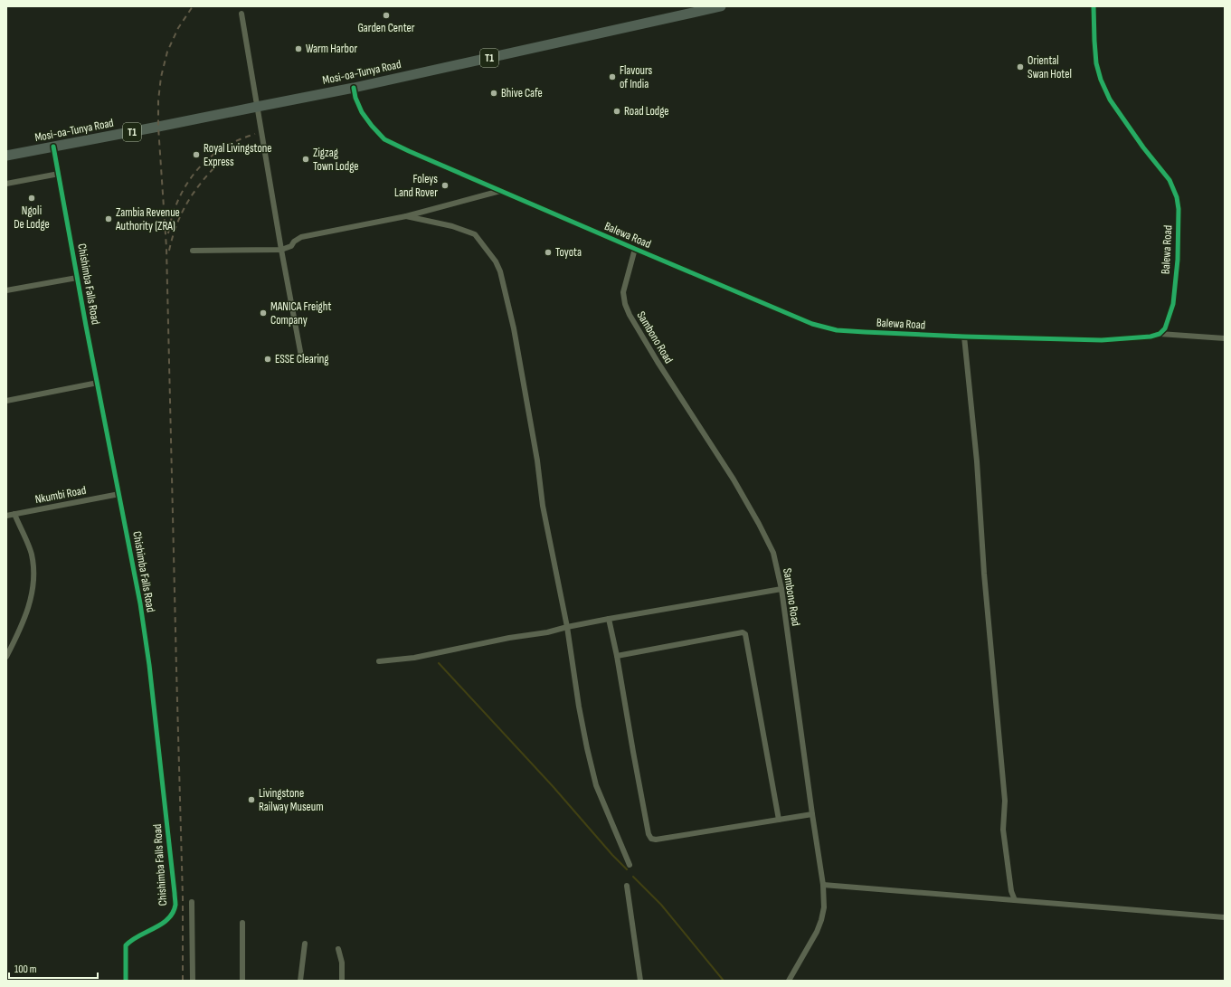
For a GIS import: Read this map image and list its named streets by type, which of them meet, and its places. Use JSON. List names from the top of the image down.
{
  "streets": {
    "highway": ["T1", "Mosi-oa-Tunya Road"],
    "street": [
      "Balewa Road",
      "Chishimba Falls Road",
      "Sambono Road",
      "Nkumbi Road"
    ]
  },
  "crossings": [
    ["Mosi-oa-Tunya Road", "Balewa Road"],
    ["Mosi-oa-Tunya Road", "Chishimba Falls Road"],
    ["Balewa Road", "Sambono Road"],
    ["Chishimba Falls Road", "Nkumbi Road"]
  ],
  "places": [
    "Garden Center",
    "Warm Harbor",
    "Oriental Swan Hotel",
    "Flavours of India",
    "Bhive Cafe",
    "Road Lodge",
    "Royal Livingstone Express",
    "Zigzag Town Lodge",
    "Foleys Land Rover",
    "Ngoli De Lodge",
    "Zambia Revenue Authority (ZRA)",
    "Toyota",
    "MANICA Freight Company",
    "ESSE Clearing",
    "Livingstone Railway Museum"
  ],
  "scale_bar": "100 m"
}
